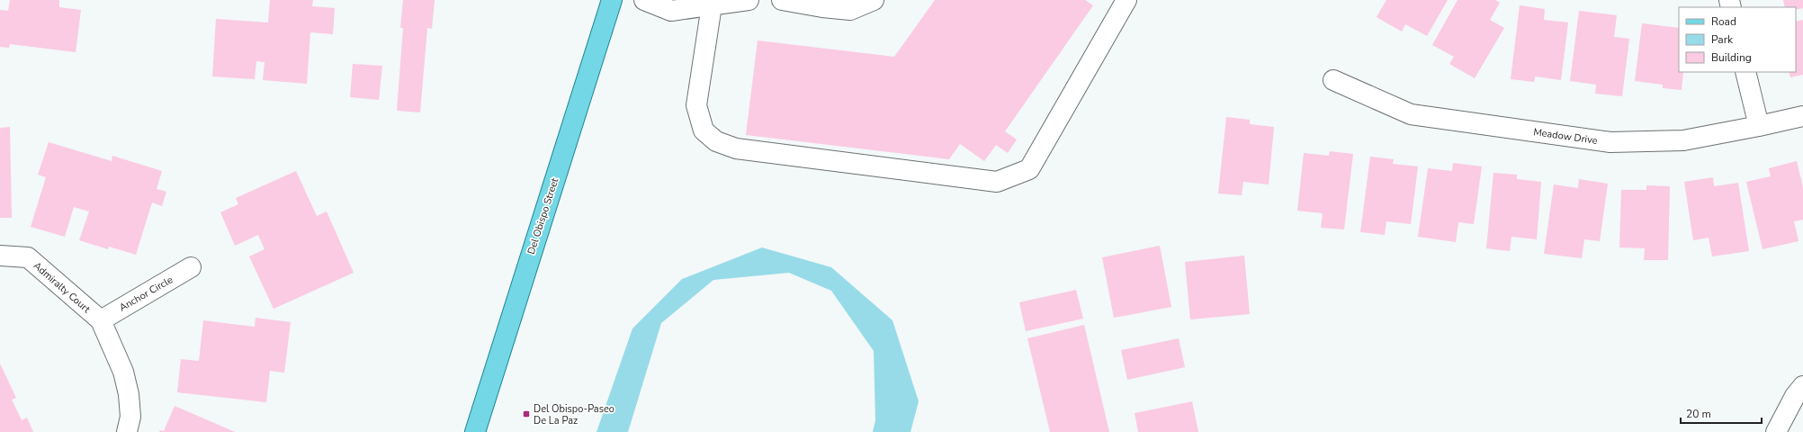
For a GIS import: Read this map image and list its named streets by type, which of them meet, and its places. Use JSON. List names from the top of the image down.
{
  "streets": {
    "main road": ["Del Obispo Street"],
    "street": ["Meadow Drive", "Admiralty Court", "Anchor Circle"]
  },
  "crossings": [
    ["Admiralty Court", "Anchor Circle"]
  ],
  "places": {
    "transit": ["Del Obispo-Paseo De La Paz"]
  },
  "legend": ["Road", "Park", "Building"],
  "scale_bar": "20 m"
}
